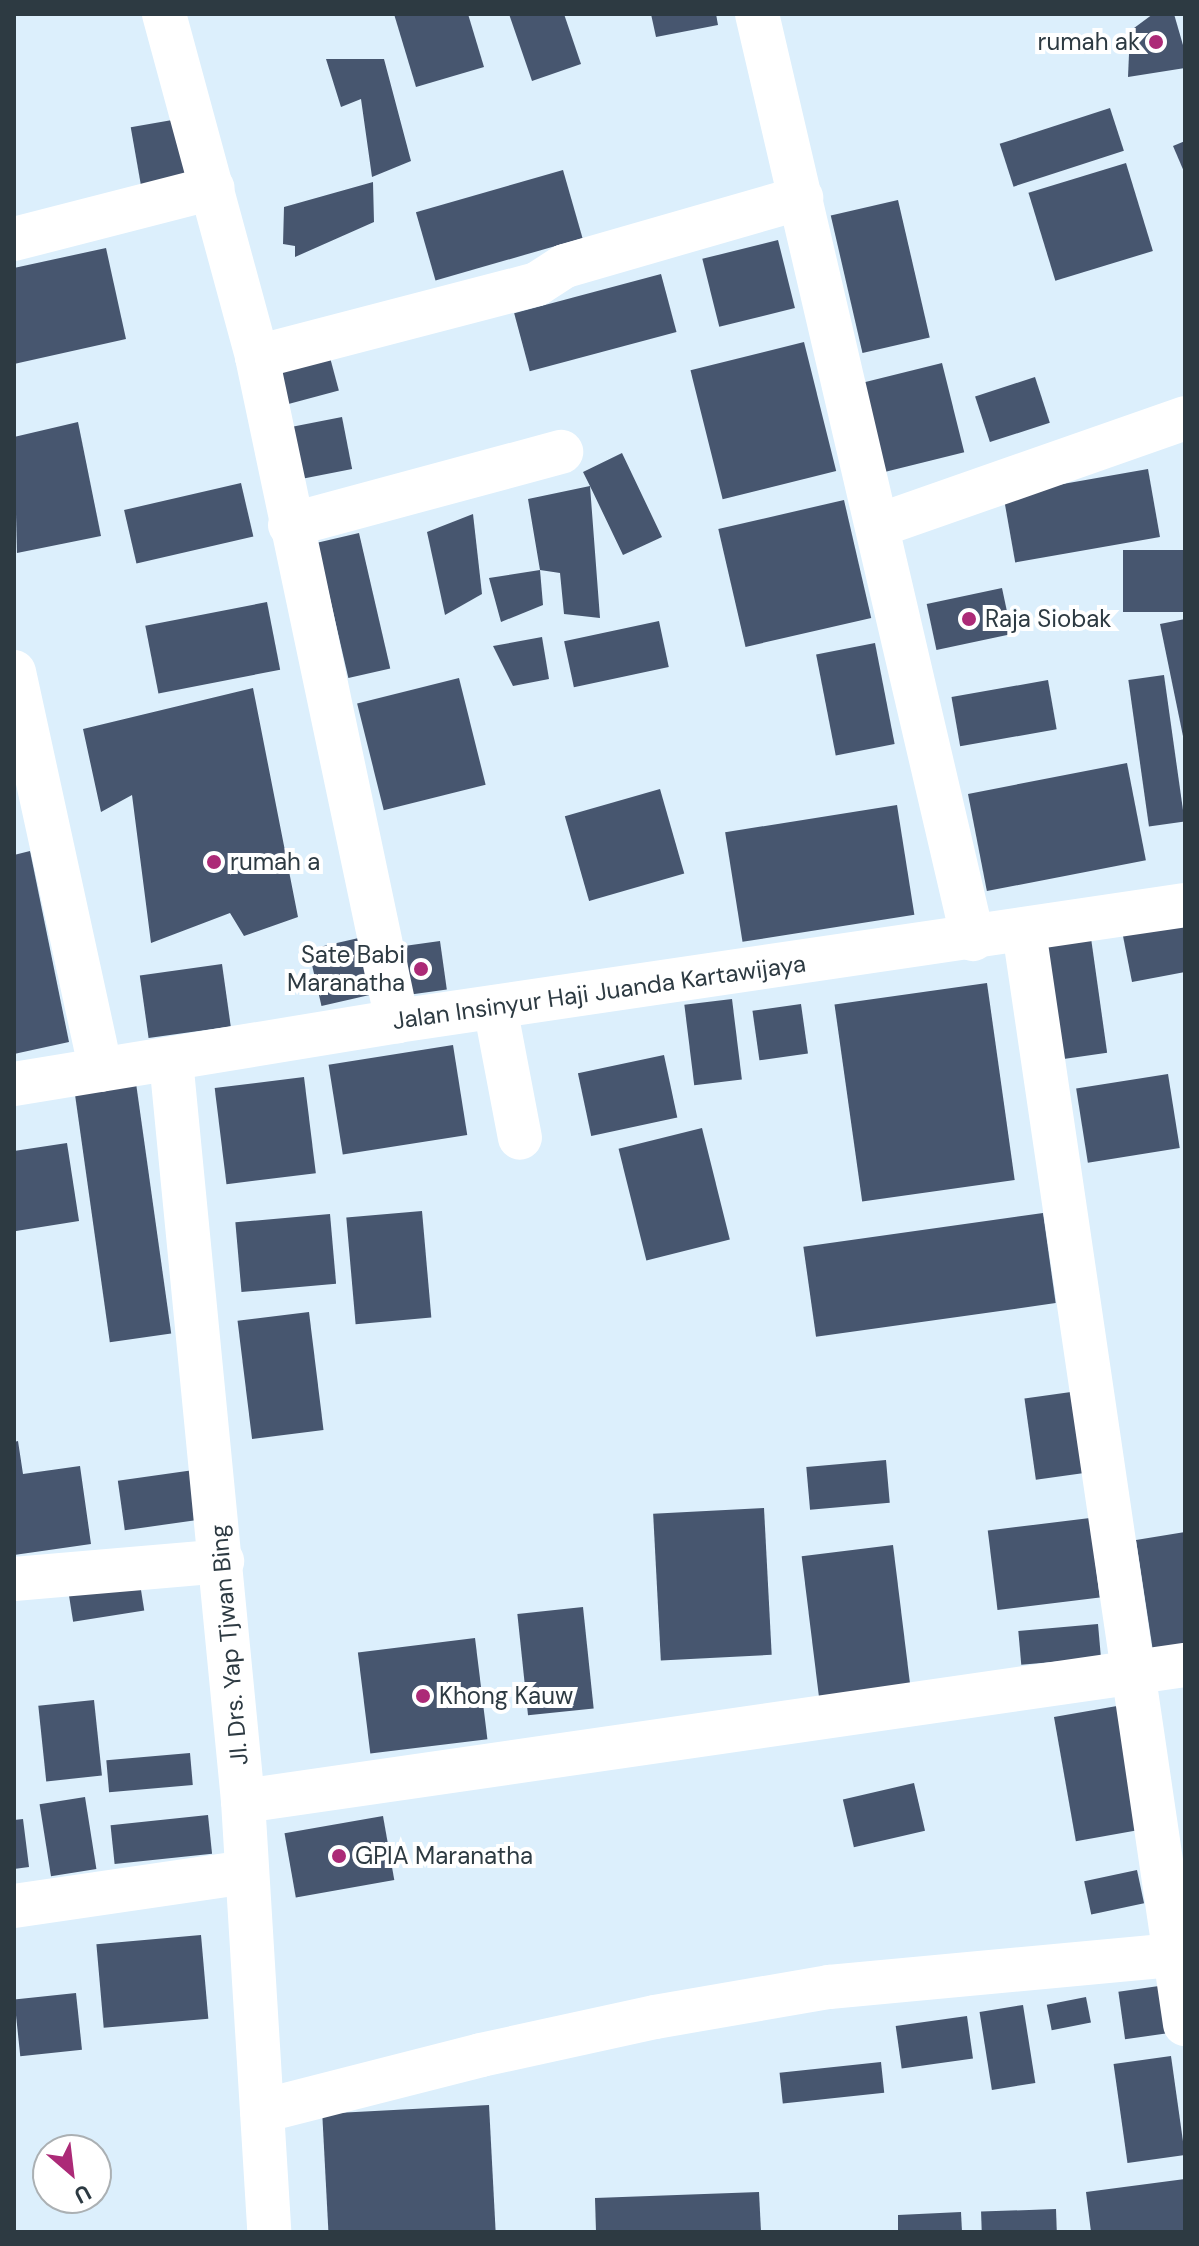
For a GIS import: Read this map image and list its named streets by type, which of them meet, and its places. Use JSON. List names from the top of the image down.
{
  "streets": {
    "street": ["Jalan Insinyur Haji Juanda Kartawijaya", "Jl. Drs. Yap Tjwan Bing"]
  },
  "crossings": [
    ["Jalan Insinyur Haji Juanda Kartawijaya", "Jl. Drs. Yap Tjwan Bing"]
  ],
  "places": [
    "rumah ak",
    "Raja Siobak",
    "rumah a",
    "Sate Babi Maranatha",
    "Khong Kauw",
    "GPIA Maranatha"
  ],
  "north": "bottom right"
}
